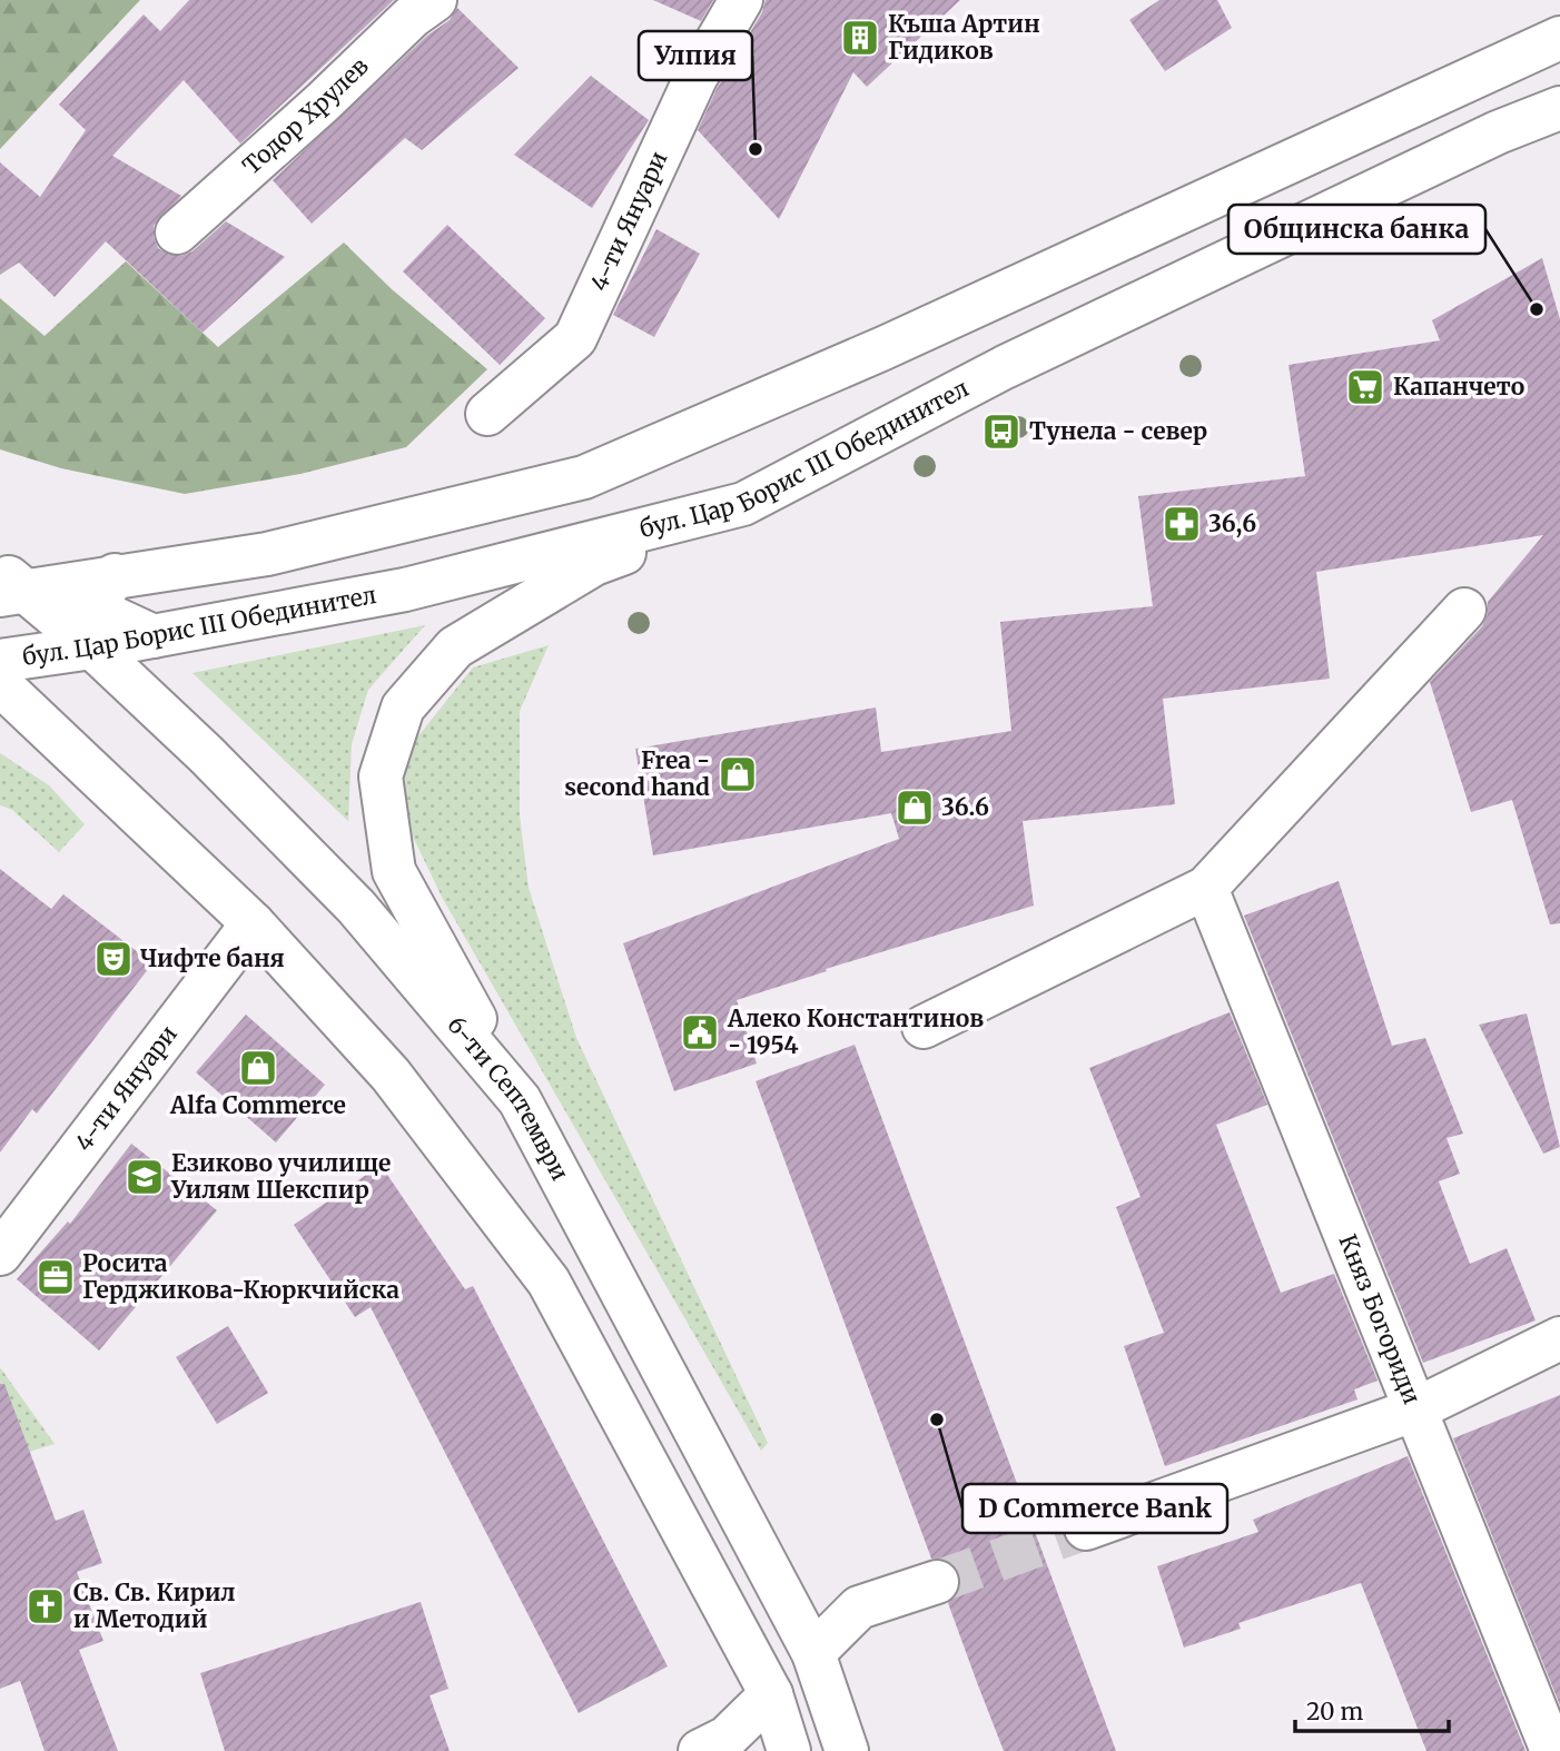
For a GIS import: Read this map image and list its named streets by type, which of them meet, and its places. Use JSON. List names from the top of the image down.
{
  "streets": {
    "main road": [
      "Тодор Хрулев",
      "4-ти Януари",
      "бул. Цар Борис III Обединител",
      "6-ти Септември",
      "Княз Богориди"
    ]
  },
  "crossings": [
    ["бул. Цар Борис III Обединител", "6-ти Септември"]
  ],
  "places": {
    "building": ["Къша Артин Гидиков"],
    "other": ["Улпия", "Общинска банка", "D Commerce Bank"],
    "supermarket": ["Капанчето"],
    "bus stop": ["Тунела - север"],
    "pharmacy": ["36,6"],
    "shop": ["Frea - second hand", "36.6", "Alfa Commerce"],
    "theatre": ["Чифте баня"],
    "public building": ["Алеко Константинов - 1954"],
    "school or university": ["Езиково училище Уилям Шекспир"],
    "office": ["Росита Герджикова-Кюркчийска"],
    "church": ["Св. Св. Кирил и Методий"]
  },
  "scale_bar": "20 m"
}
